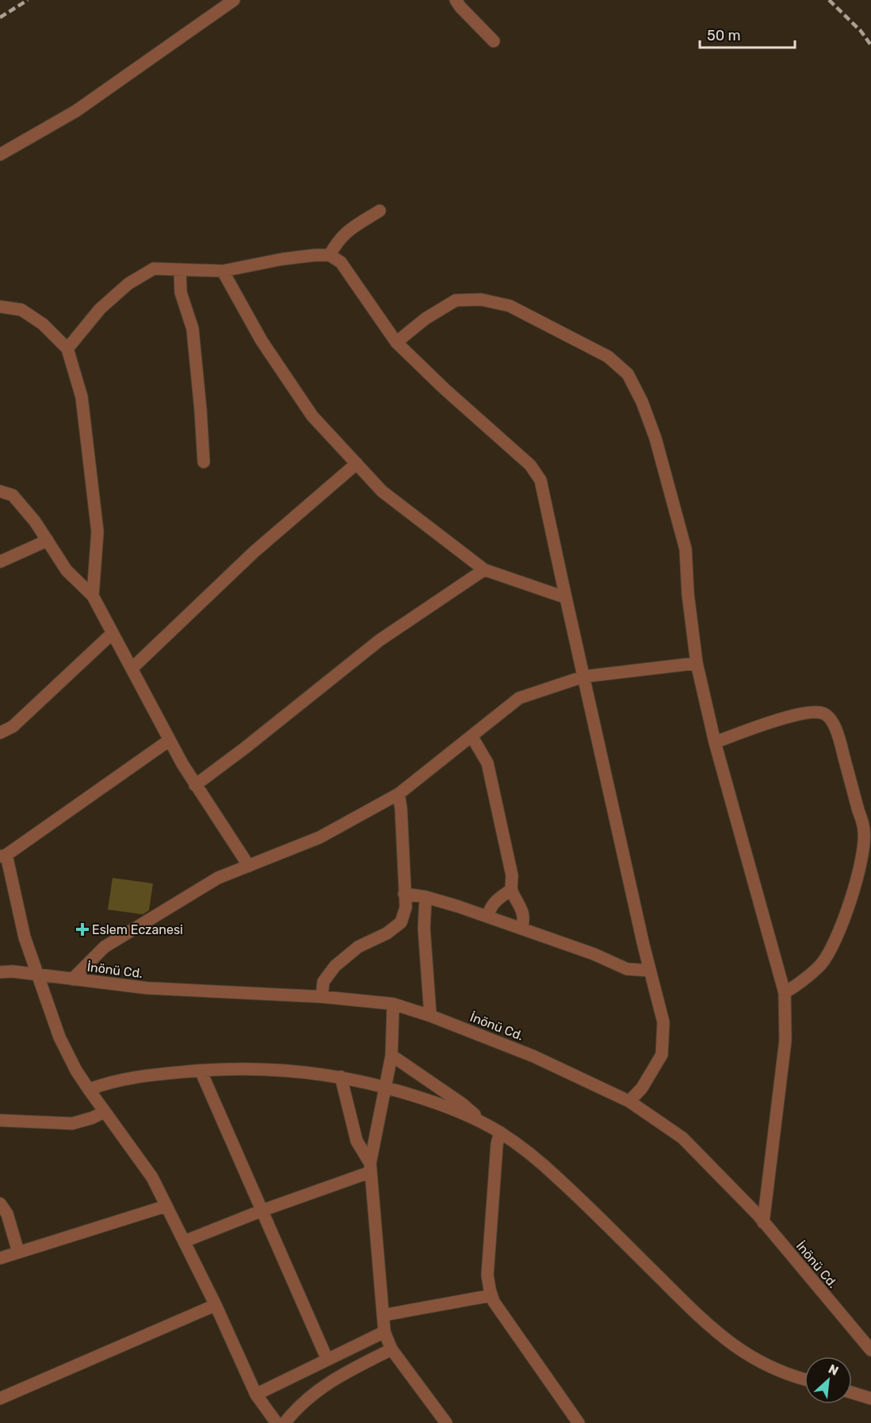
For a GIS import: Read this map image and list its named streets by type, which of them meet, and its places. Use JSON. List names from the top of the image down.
{
  "streets": {
    "street": ["İnönü Cd."]
  },
  "places": {
    "health": ["Eslem Eczanesi"]
  },
  "scale_bar": "50 m",
  "north": "top right"
}
